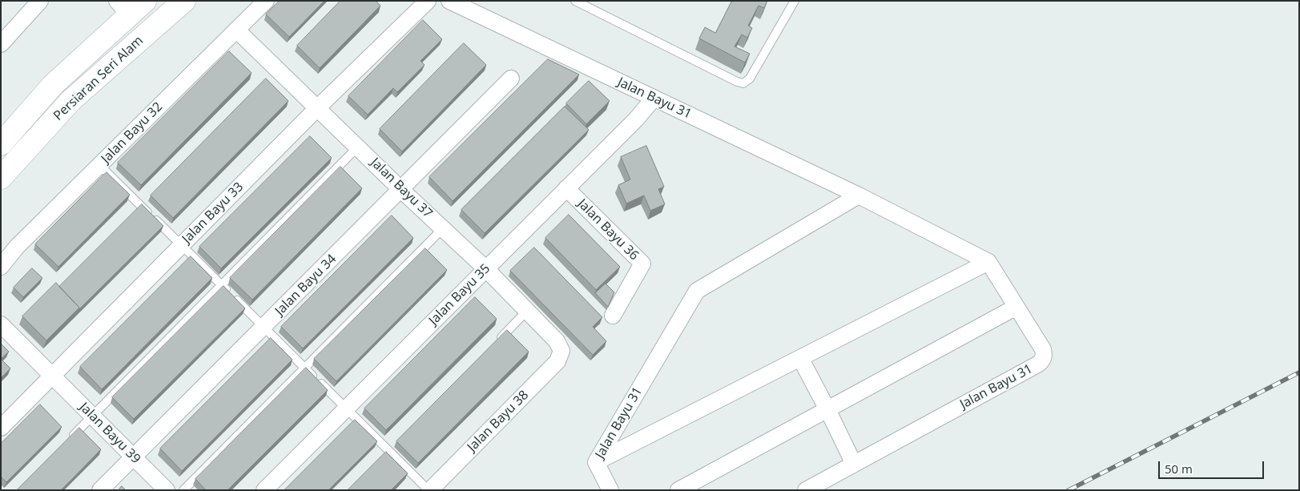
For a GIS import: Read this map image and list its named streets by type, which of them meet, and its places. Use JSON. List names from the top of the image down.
{
  "streets": {
    "main road": ["Persiaran Seri Alam"],
    "street": [
      "Jalan Bayu 31",
      "Jalan Bayu 32",
      "Jalan Bayu 37",
      "Jalan Bayu 33",
      "Jalan Bayu 36",
      "Jalan Bayu 34",
      "Jalan Bayu 35",
      "Jalan Bayu 38",
      "Jalan Bayu 39"
    ]
  },
  "crossings": [
    ["Jalan Bayu 31", "Jalan Bayu 35"],
    ["Jalan Bayu 32", "Jalan Bayu 37"],
    ["Jalan Bayu 37", "Jalan Bayu 33"],
    ["Jalan Bayu 37", "Jalan Bayu 34"],
    ["Jalan Bayu 37", "Jalan Bayu 35"],
    ["Jalan Bayu 37", "Jalan Bayu 38"],
    ["Jalan Bayu 33", "Jalan Bayu 39"],
    ["Jalan Bayu 36", "Jalan Bayu 35"],
    ["Jalan Bayu 34", "Jalan Bayu 39"]
  ],
  "scale_bar": "50 m"
}
